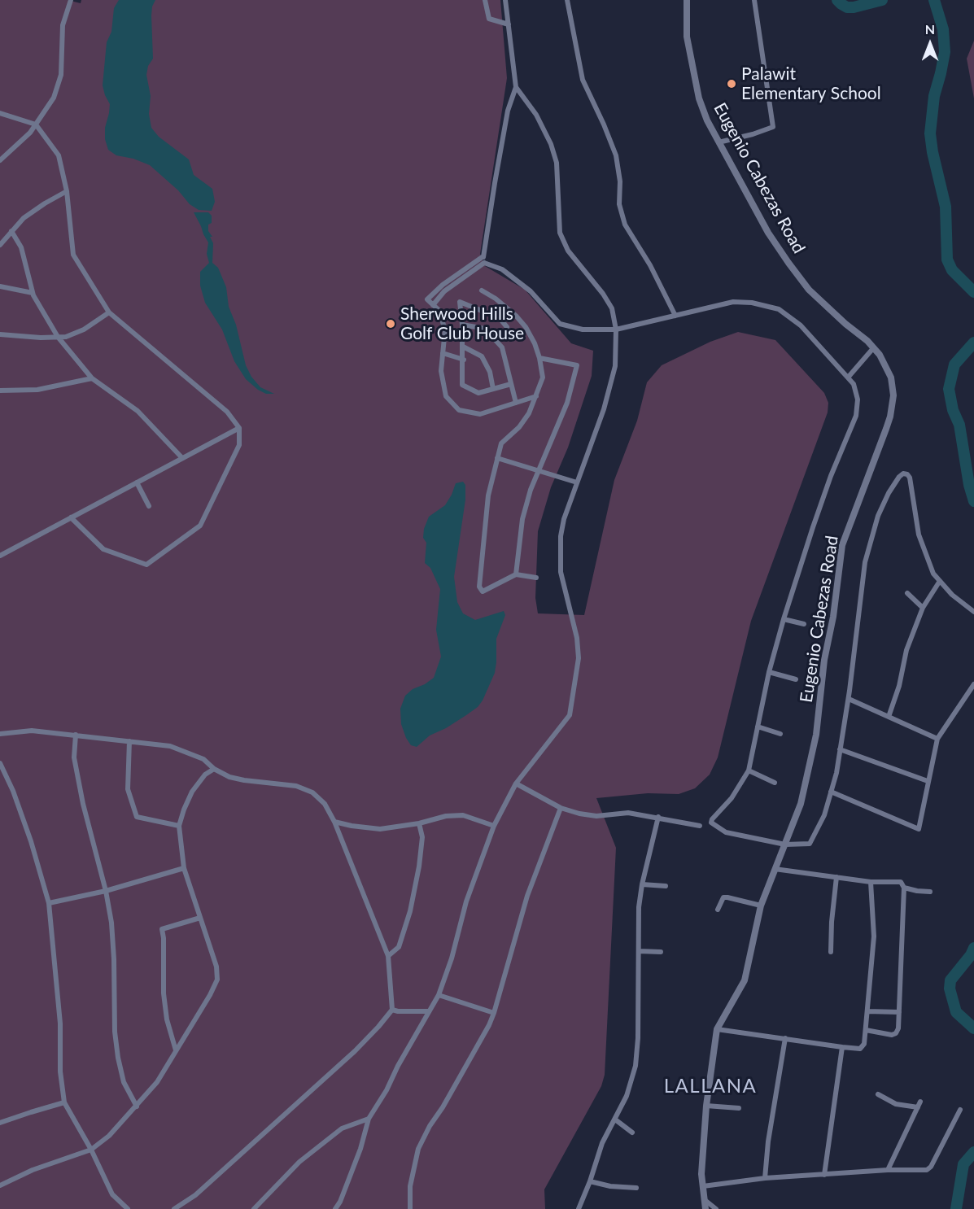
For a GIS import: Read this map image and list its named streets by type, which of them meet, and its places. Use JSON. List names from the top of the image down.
{
  "streets": {
    "street": ["Eugenio Cabezas Road"]
  },
  "districts": ["LALLANA"],
  "places": ["Palawit Elementary School", "Sherwood Hills Golf Club House"],
  "north": "top"
}
